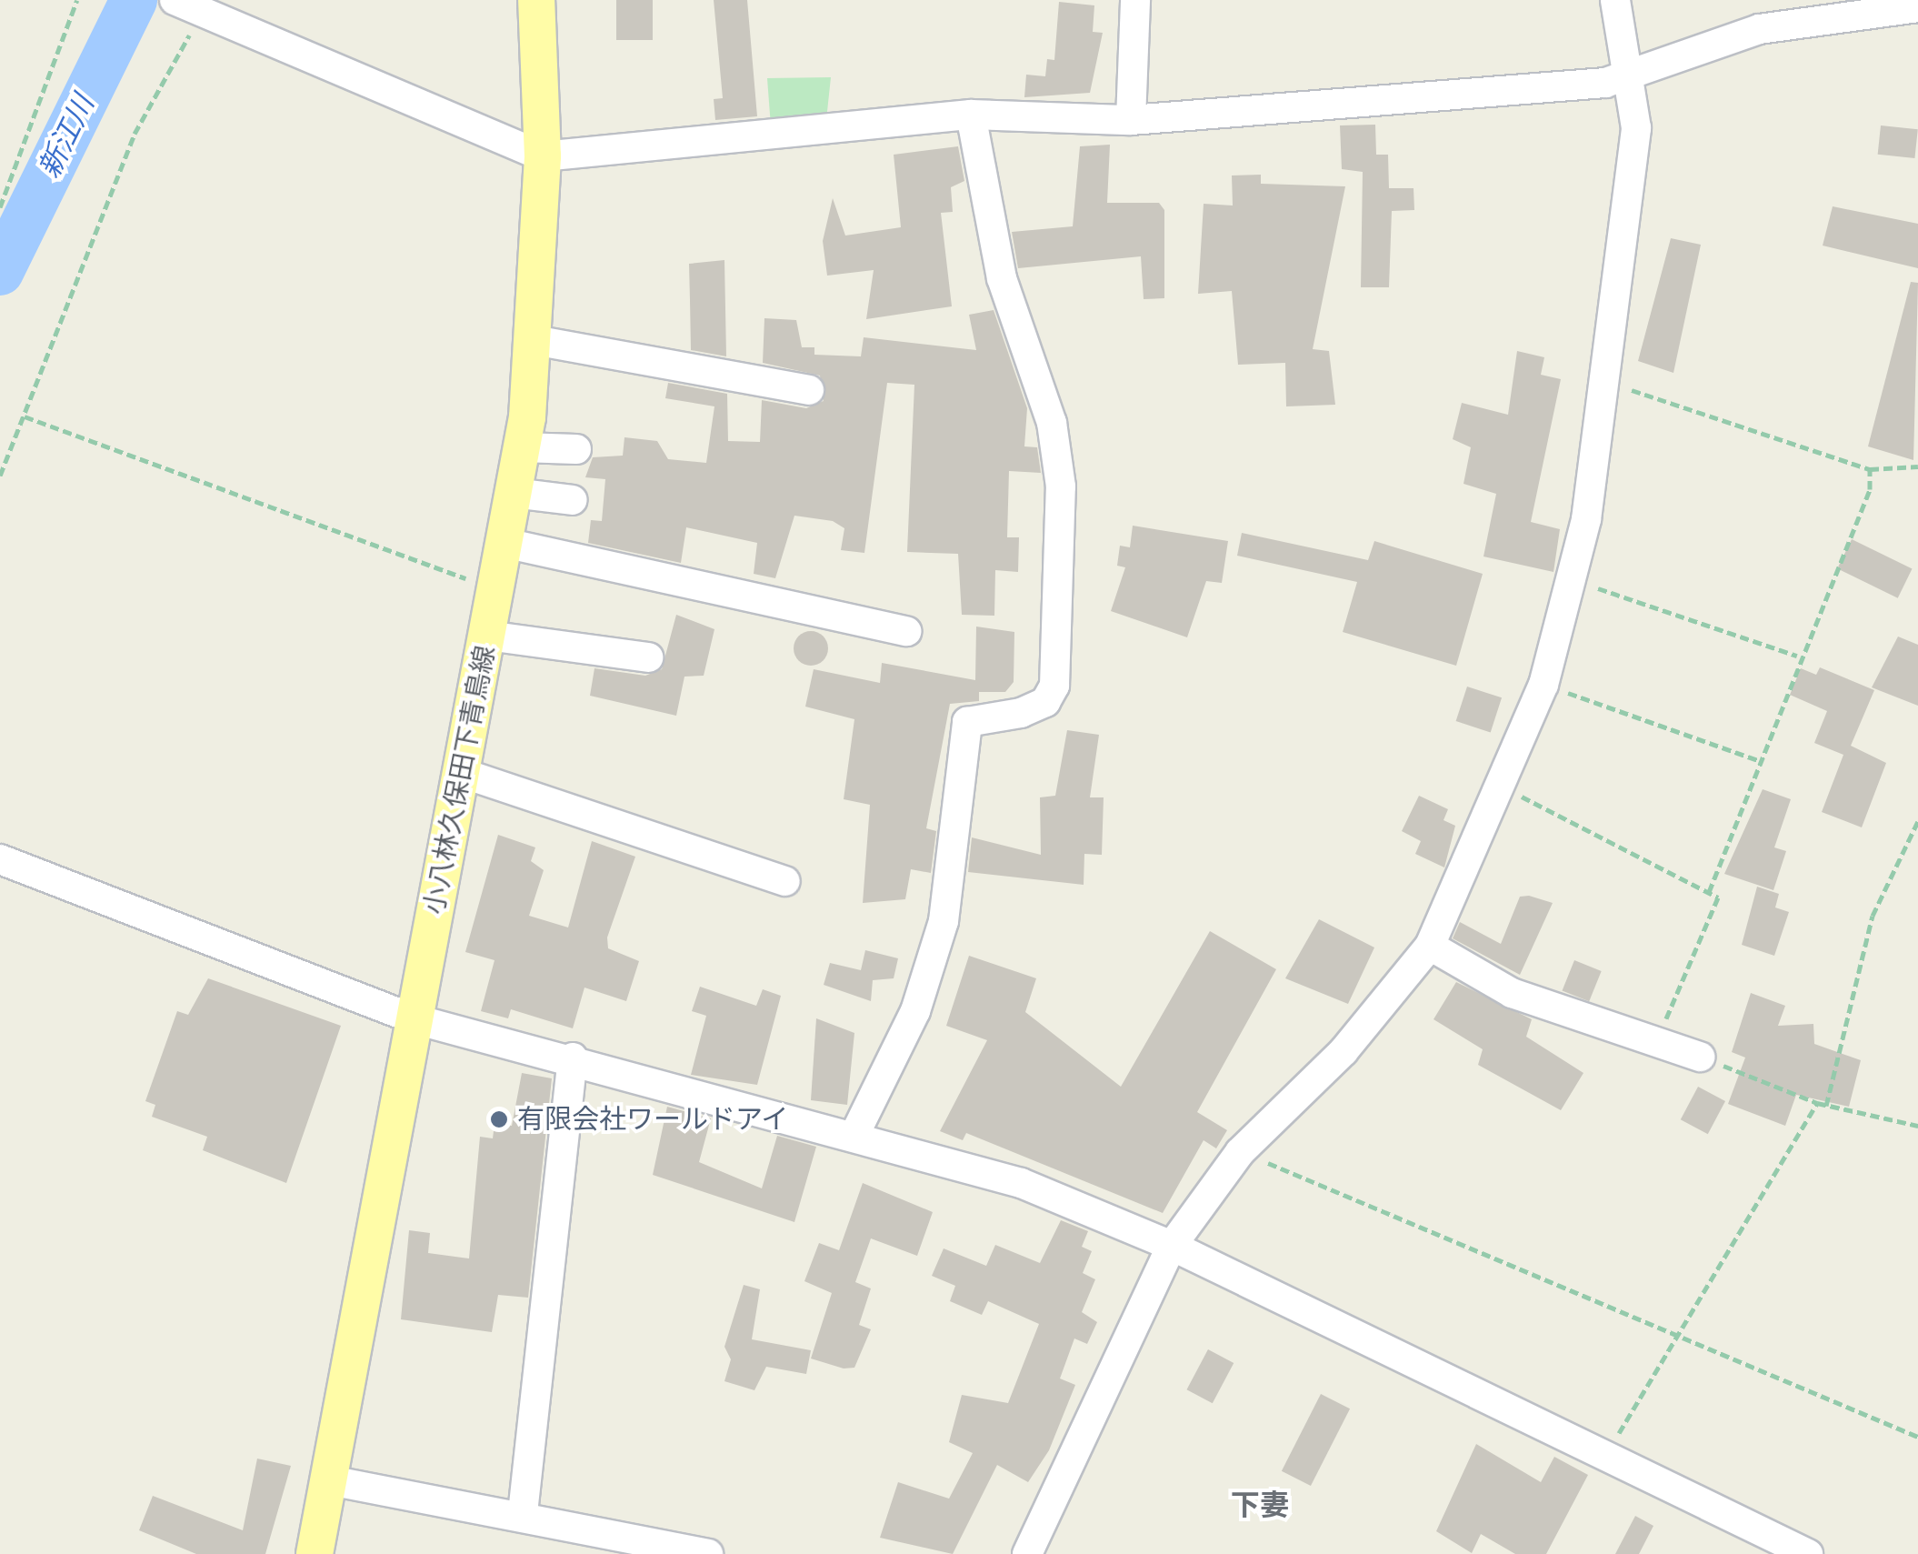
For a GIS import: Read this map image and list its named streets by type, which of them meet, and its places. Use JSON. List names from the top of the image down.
{
  "streets": {
    "main road": ["小八林久保田下青鳥線"]
  },
  "districts": ["下妻"],
  "water": ["新江川"],
  "places": ["有限会社ワールドアイ"]
}
